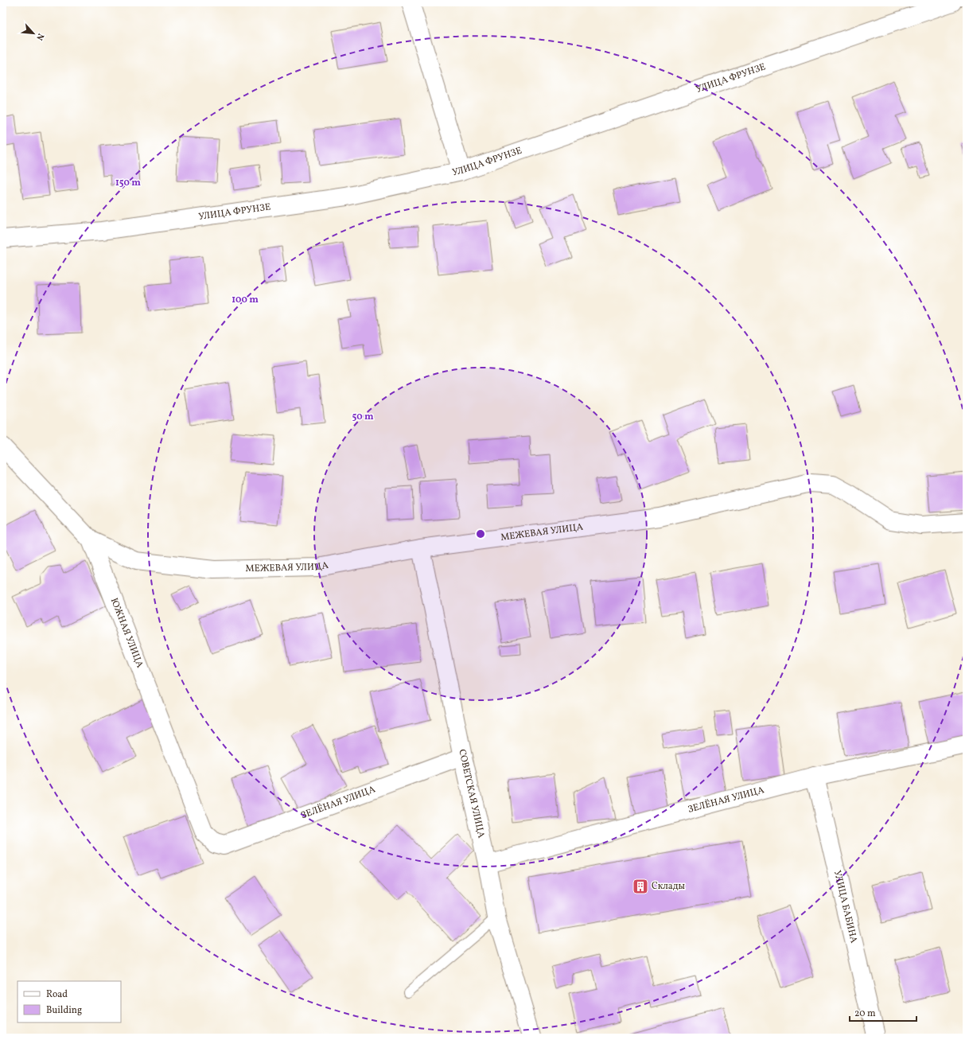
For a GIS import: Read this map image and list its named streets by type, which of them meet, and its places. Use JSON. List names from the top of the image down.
{
  "streets": {
    "street": [
      "УЛИЦА ФРУНЗЕ",
      "МЕЖЕВАЯ УЛИЦА",
      "ЮЖНАЯ УЛИЦА",
      "СОВЕТСКАЯ УЛИЦА",
      "ЗЕЛЁНАЯ УЛИЦА",
      "УЛИЦА БАБИНА"
    ]
  },
  "crossings": [
    ["МЕЖЕВАЯ УЛИЦА", "ЮЖНАЯ УЛИЦА"],
    ["МЕЖЕВАЯ УЛИЦА", "СОВЕТСКАЯ УЛИЦА"],
    ["ЮЖНАЯ УЛИЦА", "ЗЕЛЁНАЯ УЛИЦА"],
    ["СОВЕТСКАЯ УЛИЦА", "ЗЕЛЁНАЯ УЛИЦА"],
    ["ЗЕЛЁНАЯ УЛИЦА", "УЛИЦА БАБИНА"]
  ],
  "places": {
    "building": ["Склады"]
  },
  "legend": ["Road", "Building"],
  "scale_bar": "20 m",
  "north": "bottom right",
  "rings": ["150 m", "100 m", "50 m"]
}
